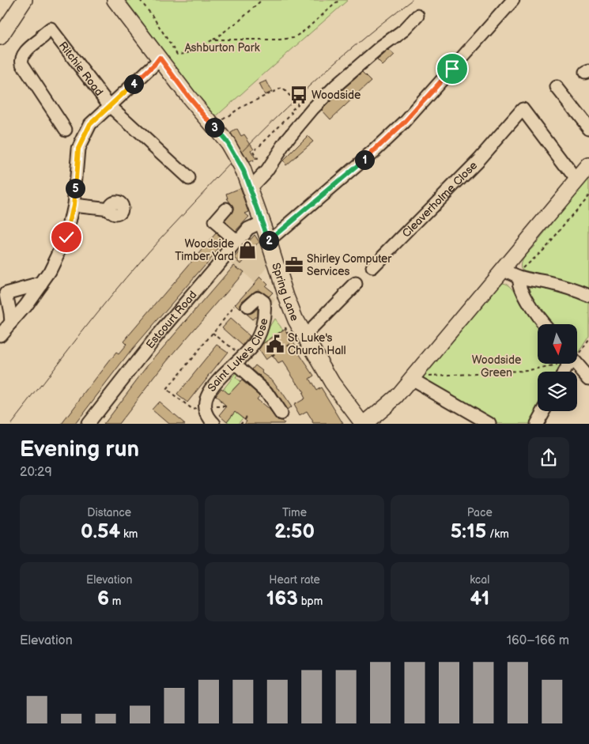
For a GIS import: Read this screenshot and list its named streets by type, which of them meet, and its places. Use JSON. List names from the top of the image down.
{
  "streets": {
    "main road": ["Spring Lane"],
    "street": [
      "Ritchie Road",
      "Cleaverholme Close",
      "Estcourt Road",
      "Saint Luke's Close"
    ]
  },
  "crossings": [
    ["Spring Lane", "Estcourt Road"]
  ],
  "parks": ["Ashburton Park", "Woodside Green"],
  "places": {
    "bus stop": ["Woodside"],
    "shop": ["Woodside Timber Yard"],
    "office": ["Shirley Computer Services"],
    "public building": ["St Luke's Church Hall"]
  },
  "north": "bottom",
  "page": {
    "pins": [
      "4",
      "3",
      "1",
      "5",
      "2"
    ],
    "heading": ["Evening run", "20:29"],
    "stats": [
      ["Distance", "0.54 km"],
      ["Time", "2:50"],
      ["Pace", "5:15 /km"],
      ["Elevation", "6 m"],
      ["Heart rate", "163 bpm"],
      ["kcal", "41"]
    ],
    "chart": ["Elevation", "160–166 m"]
  }
}
